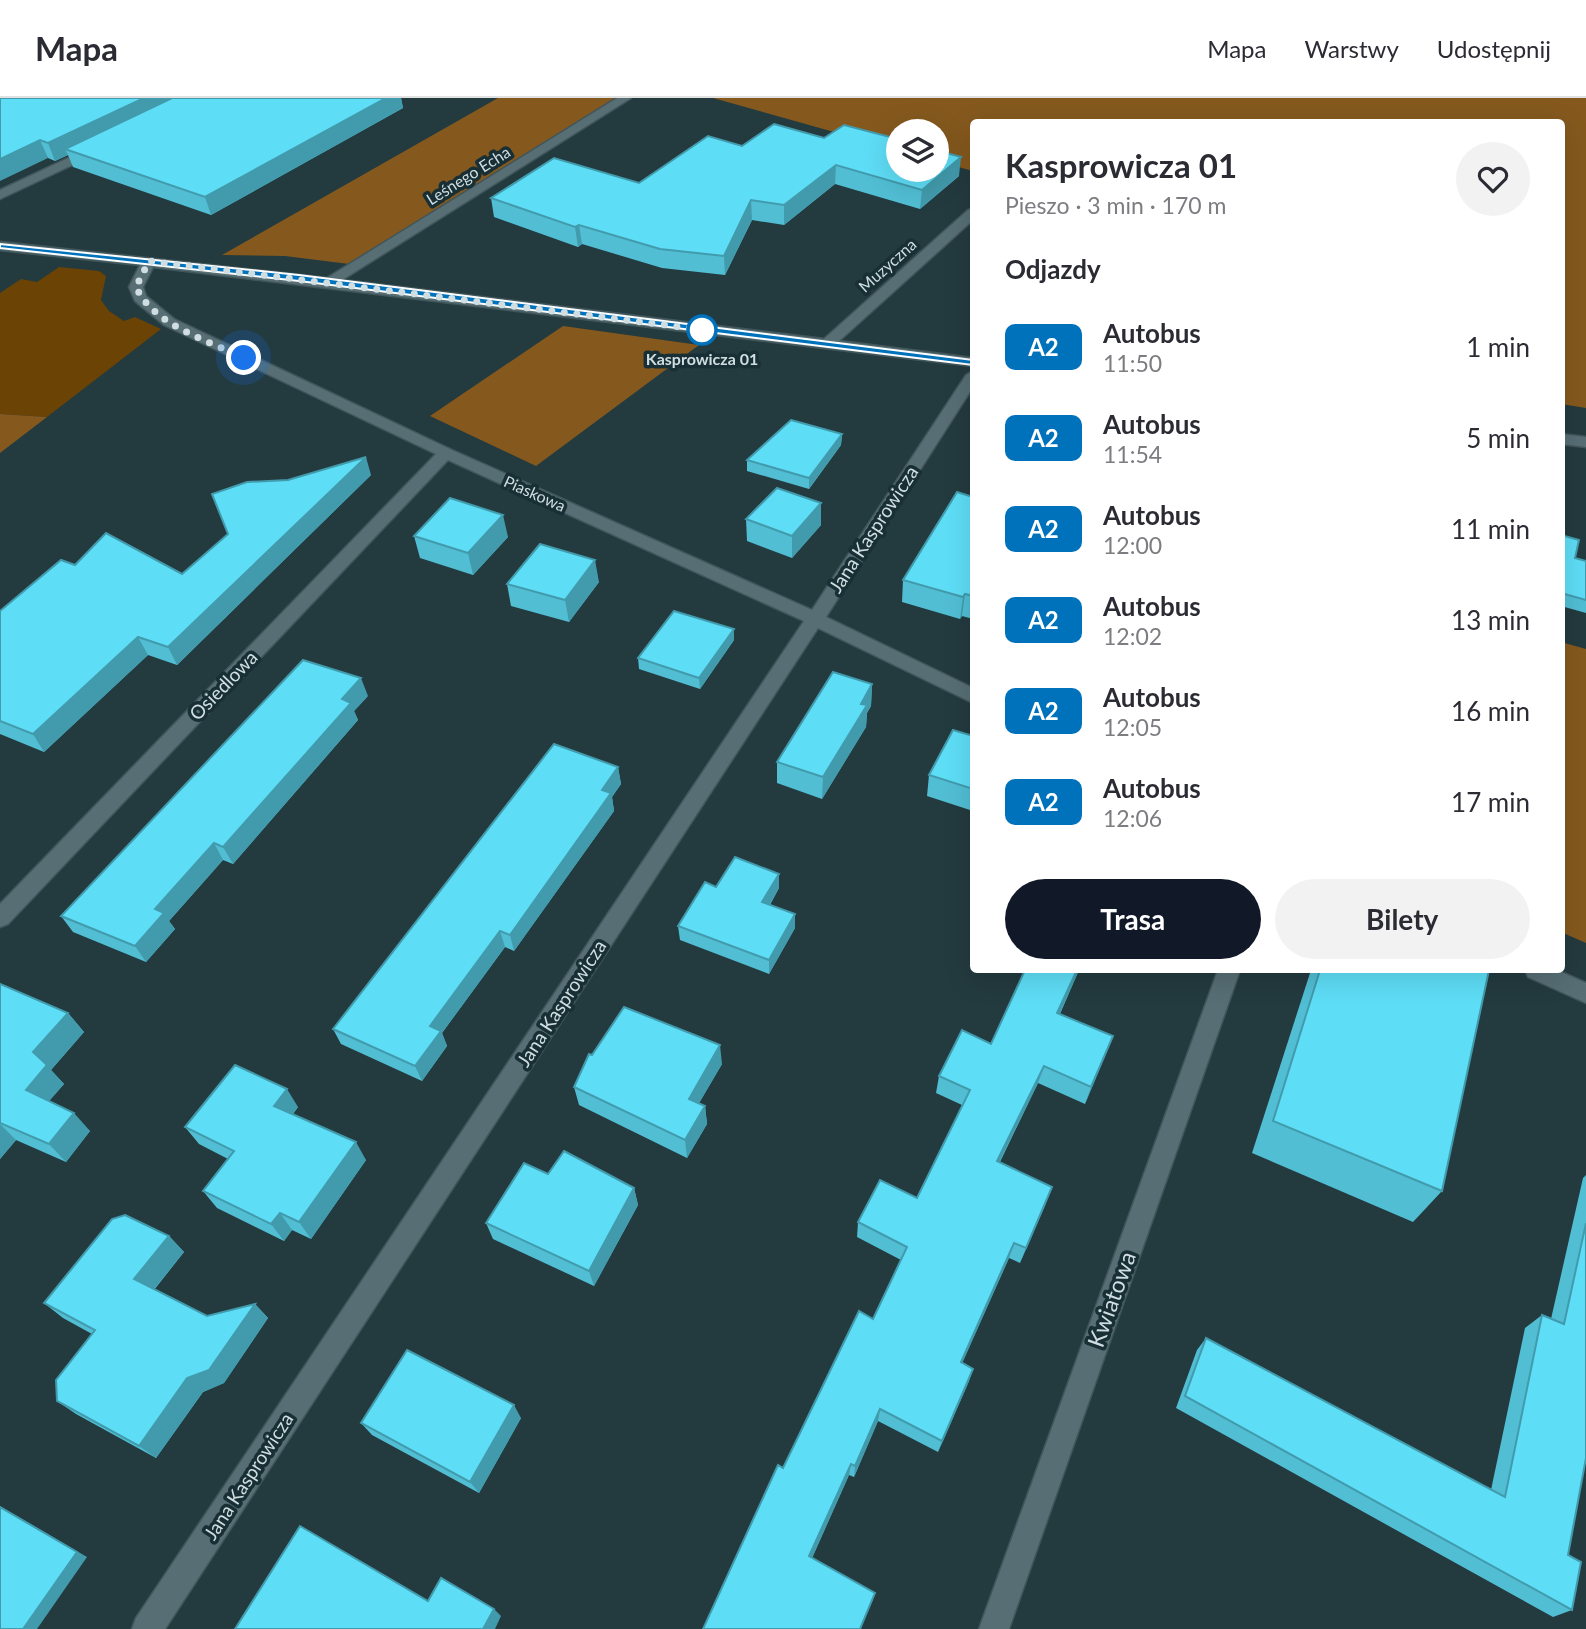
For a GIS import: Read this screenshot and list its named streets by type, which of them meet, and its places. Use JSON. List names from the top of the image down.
{
  "streets": {
    "street": [
      "Leśnego Echa",
      "Muzyczna",
      "Piaskowa",
      "Jana Kasprowicza",
      "Osiedlowa",
      "Kwiatowa"
    ]
  },
  "crossings": [
    ["Piaskowa", "Jana Kasprowicza"],
    ["Piaskowa", "Osiedlowa"]
  ],
  "places": ["Kasprowicza 01"],
  "lines": ["bus line A2"],
  "page": {
    "header": "Mapa",
    "nav": ["Mapa", "Warstwy", "Udostępnij"],
    "heading": [
      ["Kasprowicza 01", "Pieszo · 3 min · 170 m"],
      "Odjazdy"
    ],
    "list": [
      {
        "mark": "A2",
        "name": "Autobus",
        "note": "11:50",
        "value": "1 min"
      },
      {
        "mark": "A2",
        "name": "Autobus",
        "note": "11:54",
        "value": "5 min"
      },
      {
        "mark": "A2",
        "name": "Autobus",
        "note": "12:00",
        "value": "11 min"
      },
      {
        "mark": "A2",
        "name": "Autobus",
        "note": "12:02",
        "value": "13 min"
      },
      {
        "mark": "A2",
        "name": "Autobus",
        "note": "12:05",
        "value": "16 min"
      },
      {
        "mark": "A2",
        "name": "Autobus",
        "note": "12:06",
        "value": "17 min"
      }
    ],
    "buttons": ["Trasa", "Bilety"]
  }
}
